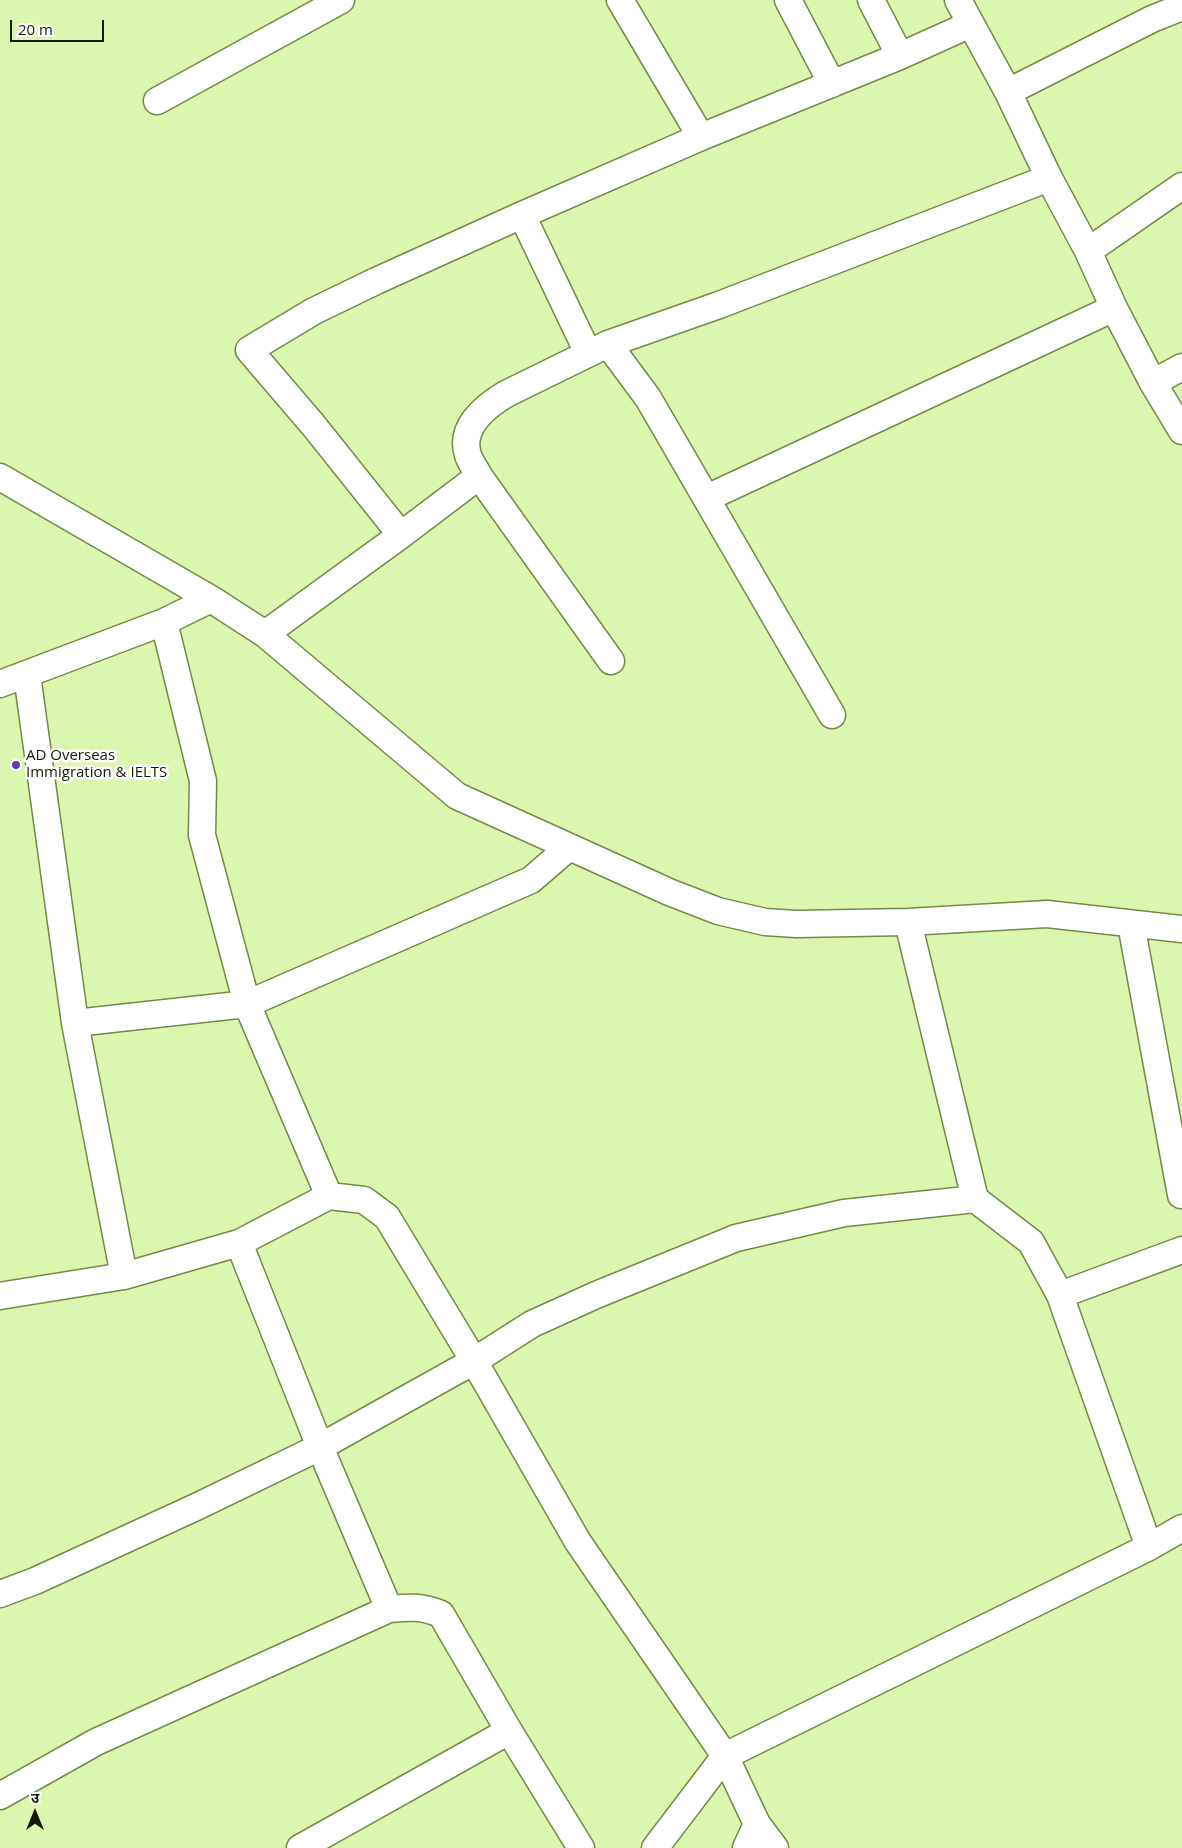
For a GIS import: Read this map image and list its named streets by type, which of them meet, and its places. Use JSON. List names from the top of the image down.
{
  "places": ["AD Overseas Immigration & IELTS"],
  "scale_bar": "20 m",
  "north": "top"
}
